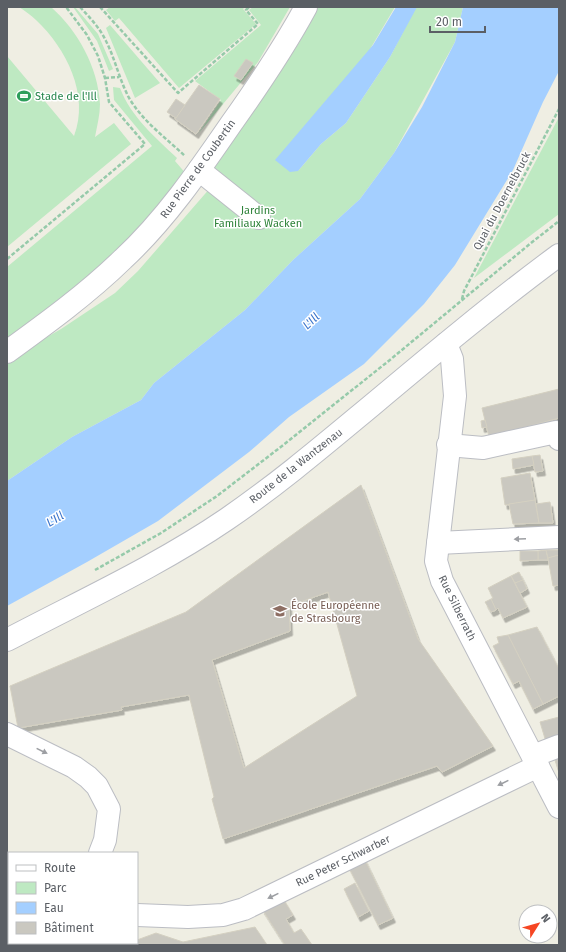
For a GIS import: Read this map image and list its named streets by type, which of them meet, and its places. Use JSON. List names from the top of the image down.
{
  "streets": {
    "street": [
      "Rue Pierre de Coubertin",
      "Route de la Wantzenau",
      "Rue Silberrath",
      "Rue Peter Schwarber"
    ],
    "path": ["Quai du Doernelbruck"]
  },
  "crossings": [
    ["Route de la Wantzenau", "Rue Silberrath"],
    ["Rue Silberrath", "Rue Peter Schwarber"]
  ],
  "one_way": ["Rue Peter Schwarber"],
  "water": ["L'Ill"],
  "parks": ["Jardins Familiaux Wacken"],
  "places": {
    "sports": ["Stade de l'Ill"],
    "school or university": ["École Européenne de Strasbourg"]
  },
  "legend": [
    "Route",
    "Parc",
    "Eau",
    "Bâtiment"
  ],
  "scale_bar": "20 m",
  "north": "top right"
}
